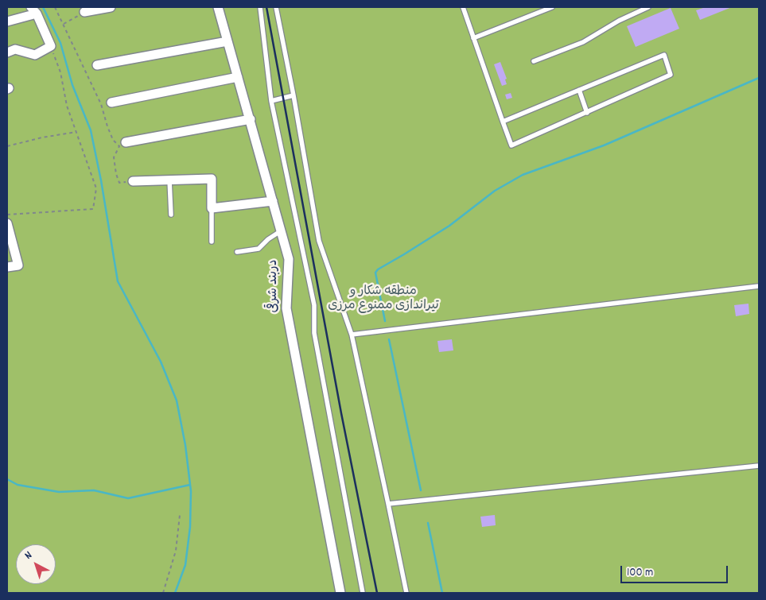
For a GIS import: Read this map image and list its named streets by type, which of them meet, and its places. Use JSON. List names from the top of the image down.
{
  "streets": {
    "street": ["دربند شرقی"]
  },
  "parks": ["منطقه شکار و تیراندازی ممنوع مرزی"],
  "scale_bar": "100 m",
  "north": "top left"
}
